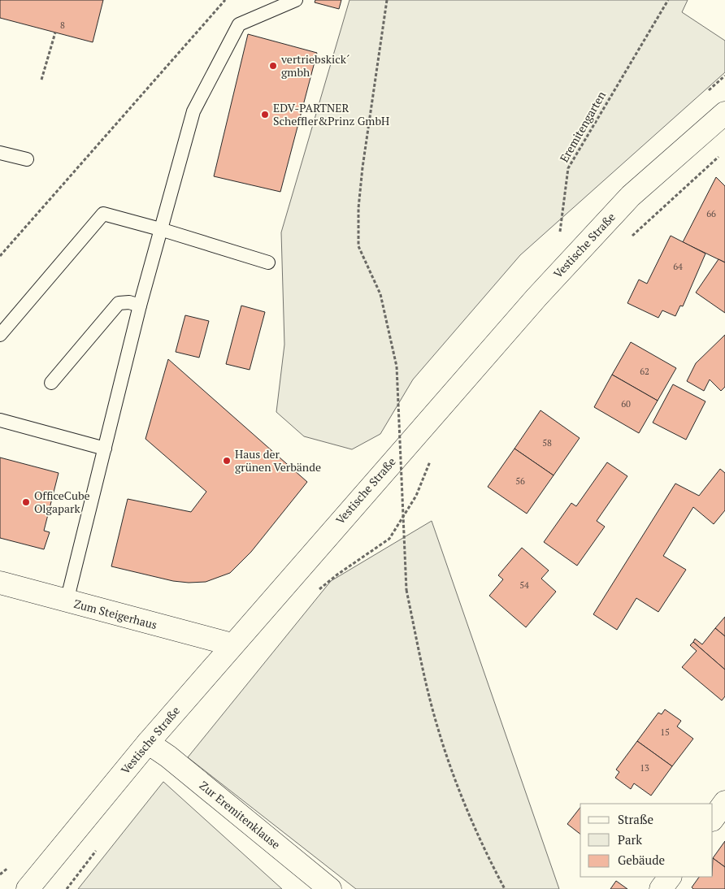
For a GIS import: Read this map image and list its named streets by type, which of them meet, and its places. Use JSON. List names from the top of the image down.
{
  "streets": {
    "street": ["Vestische Straße", "Zum Steigerhaus", "Zur Eremitenklause"],
    "path": ["Eremitengarten"]
  },
  "crossings": [
    ["Vestische Straße", "Zum Steigerhaus"],
    ["Vestische Straße", "Zur Eremitenklause"]
  ],
  "places": [
    "vertriebskick´ gmbh",
    "EDV-PARTNER Scheffler&Prinz GmbH",
    "Haus der grünen Verbände",
    "OfficeCube Olgapark"
  ],
  "house_numbers": [
    "8",
    "66",
    "64",
    "62",
    "60",
    "58",
    "56",
    "54",
    "15",
    "13"
  ],
  "legend": ["Straße", "Park", "Gebäude"]
}
